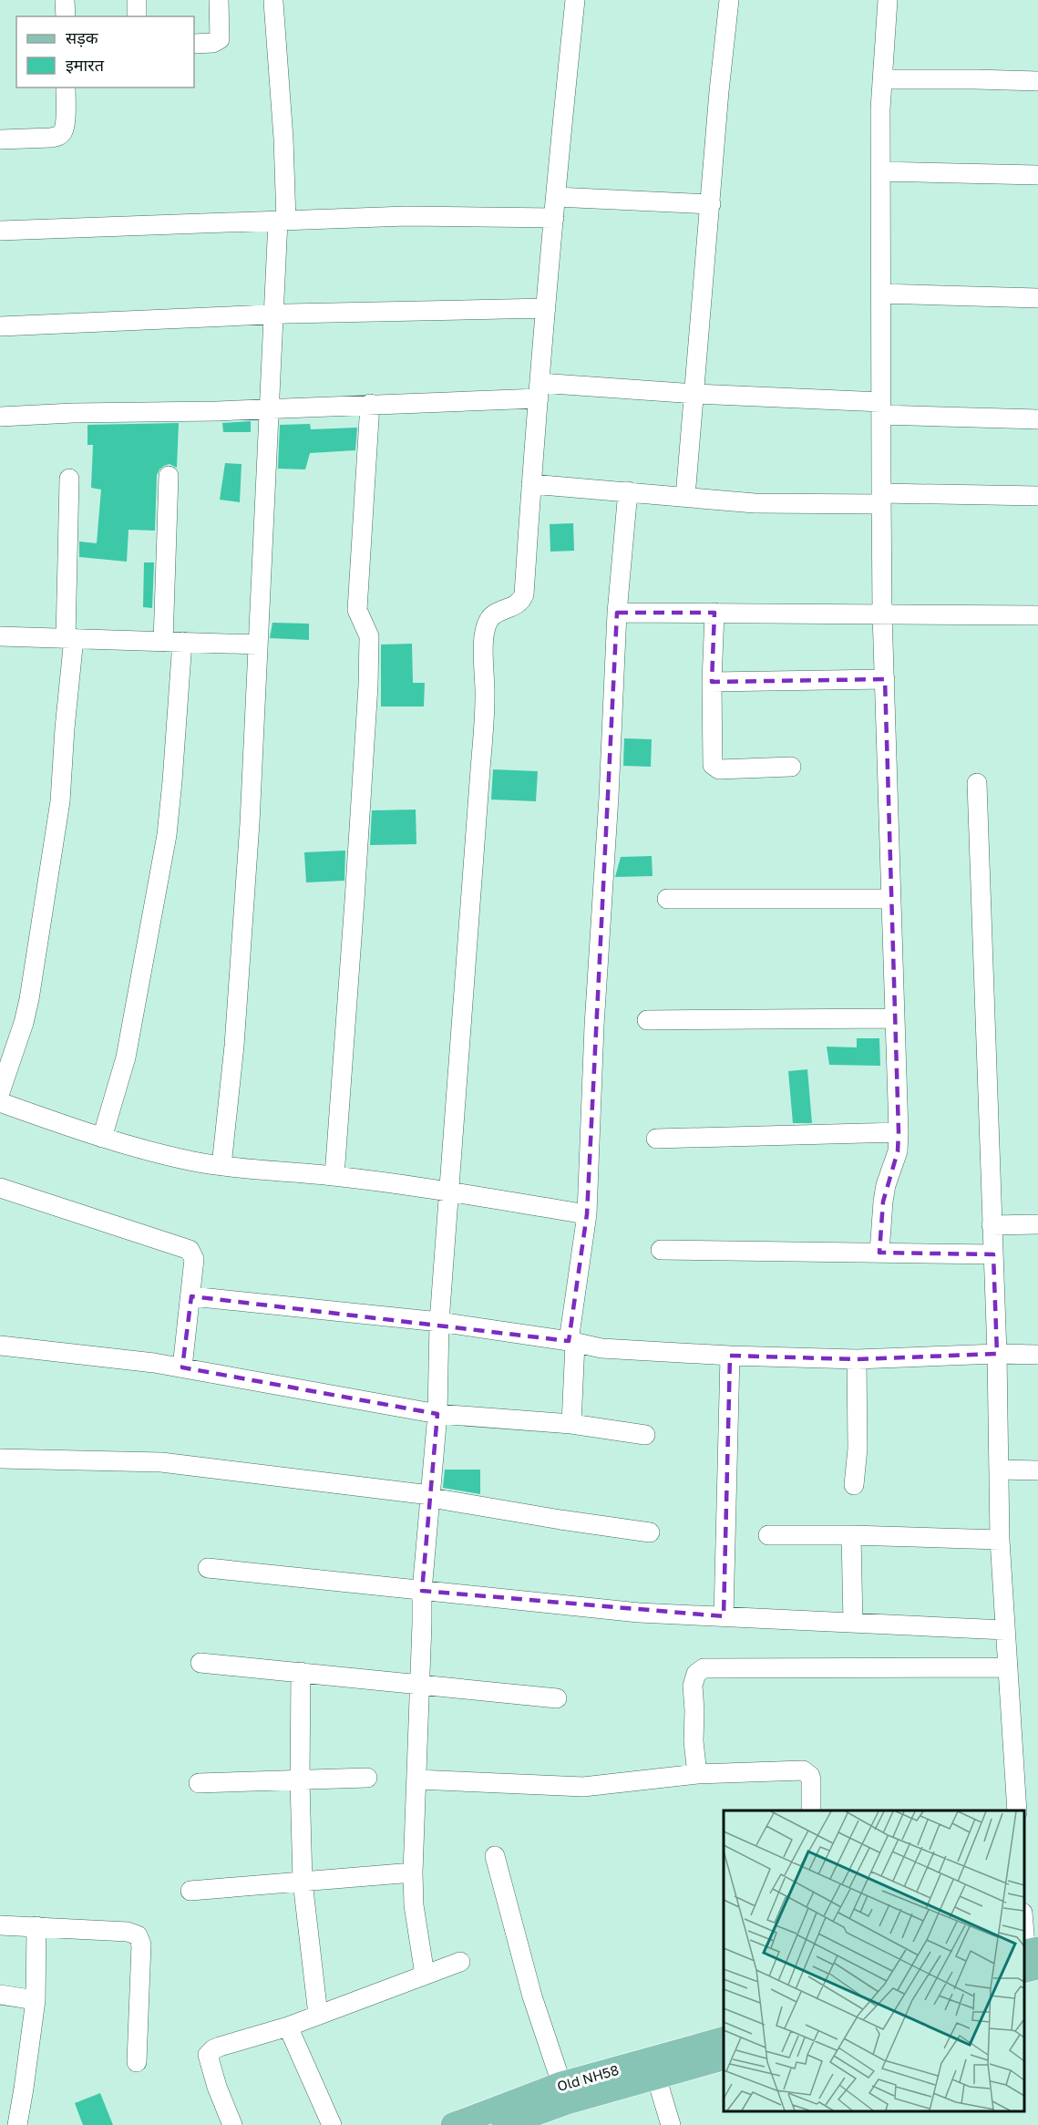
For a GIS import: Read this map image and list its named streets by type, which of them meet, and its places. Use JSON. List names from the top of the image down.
{
  "streets": {
    "main road": ["Old NH58"]
  },
  "legend": ["सड़क", "इमारत"]
}
